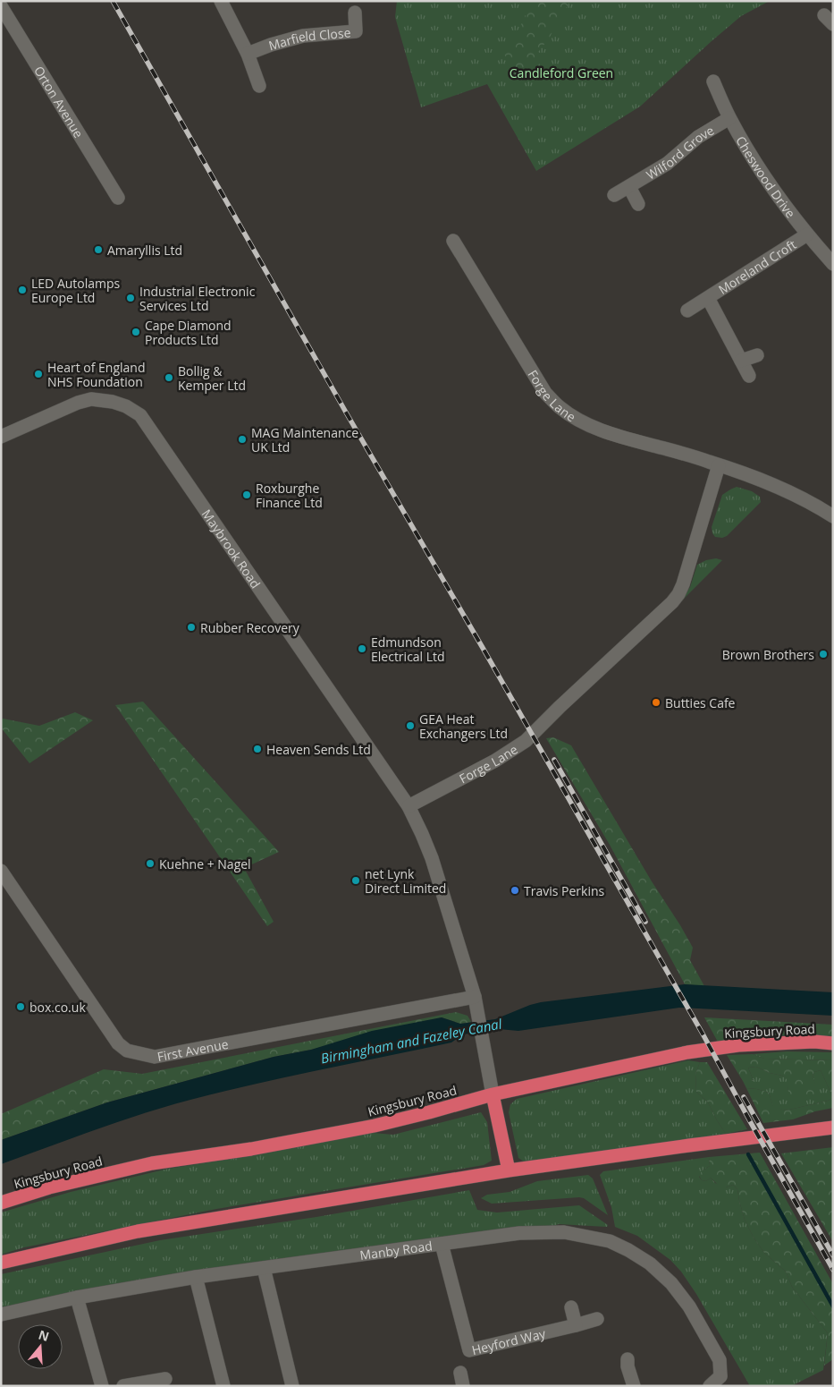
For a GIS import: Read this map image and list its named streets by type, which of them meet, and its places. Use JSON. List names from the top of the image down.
{
  "streets": {
    "highway": ["Kingsbury Road"],
    "street": [
      "Marfield Close",
      "Orton Avenue",
      "Wilford Grove",
      "Cheswood Drive",
      "Moreland Croft",
      "Forge Lane",
      "Maybrook Road",
      "First Avenue",
      "Manby Road",
      "Heyford Way"
    ]
  },
  "crossings": [
    ["Wilford Grove", "Cheswood Drive"],
    ["Cheswood Drive", "Moreland Croft"],
    ["Forge Lane", "Maybrook Road"],
    ["Manby Road", "Heyford Way"]
  ],
  "water": ["Birmingham and Fazeley Canal"],
  "parks": ["Candleford Green"],
  "places": [
    "Amaryllis Ltd",
    "LED Autolamps Europe Ltd",
    "Industrial Electronic Services Ltd",
    "Cape Diamond Products Ltd",
    "Heart of England NHS Foundation",
    "Bollig & Kemper Ltd",
    "MAG Maintenance UK Ltd",
    "Roxburghe Finance Ltd",
    "Rubber Recovery",
    "Edmundson Electrical Ltd",
    "Brown Brothers",
    "Butties Cafe",
    "GEA Heat Exchangers Ltd",
    "Heaven Sends Ltd",
    "Kuehne + Nagel",
    "net Lynk Direct Limited",
    "Travis Perkins",
    "box.co.uk"
  ],
  "north": "top"
}
